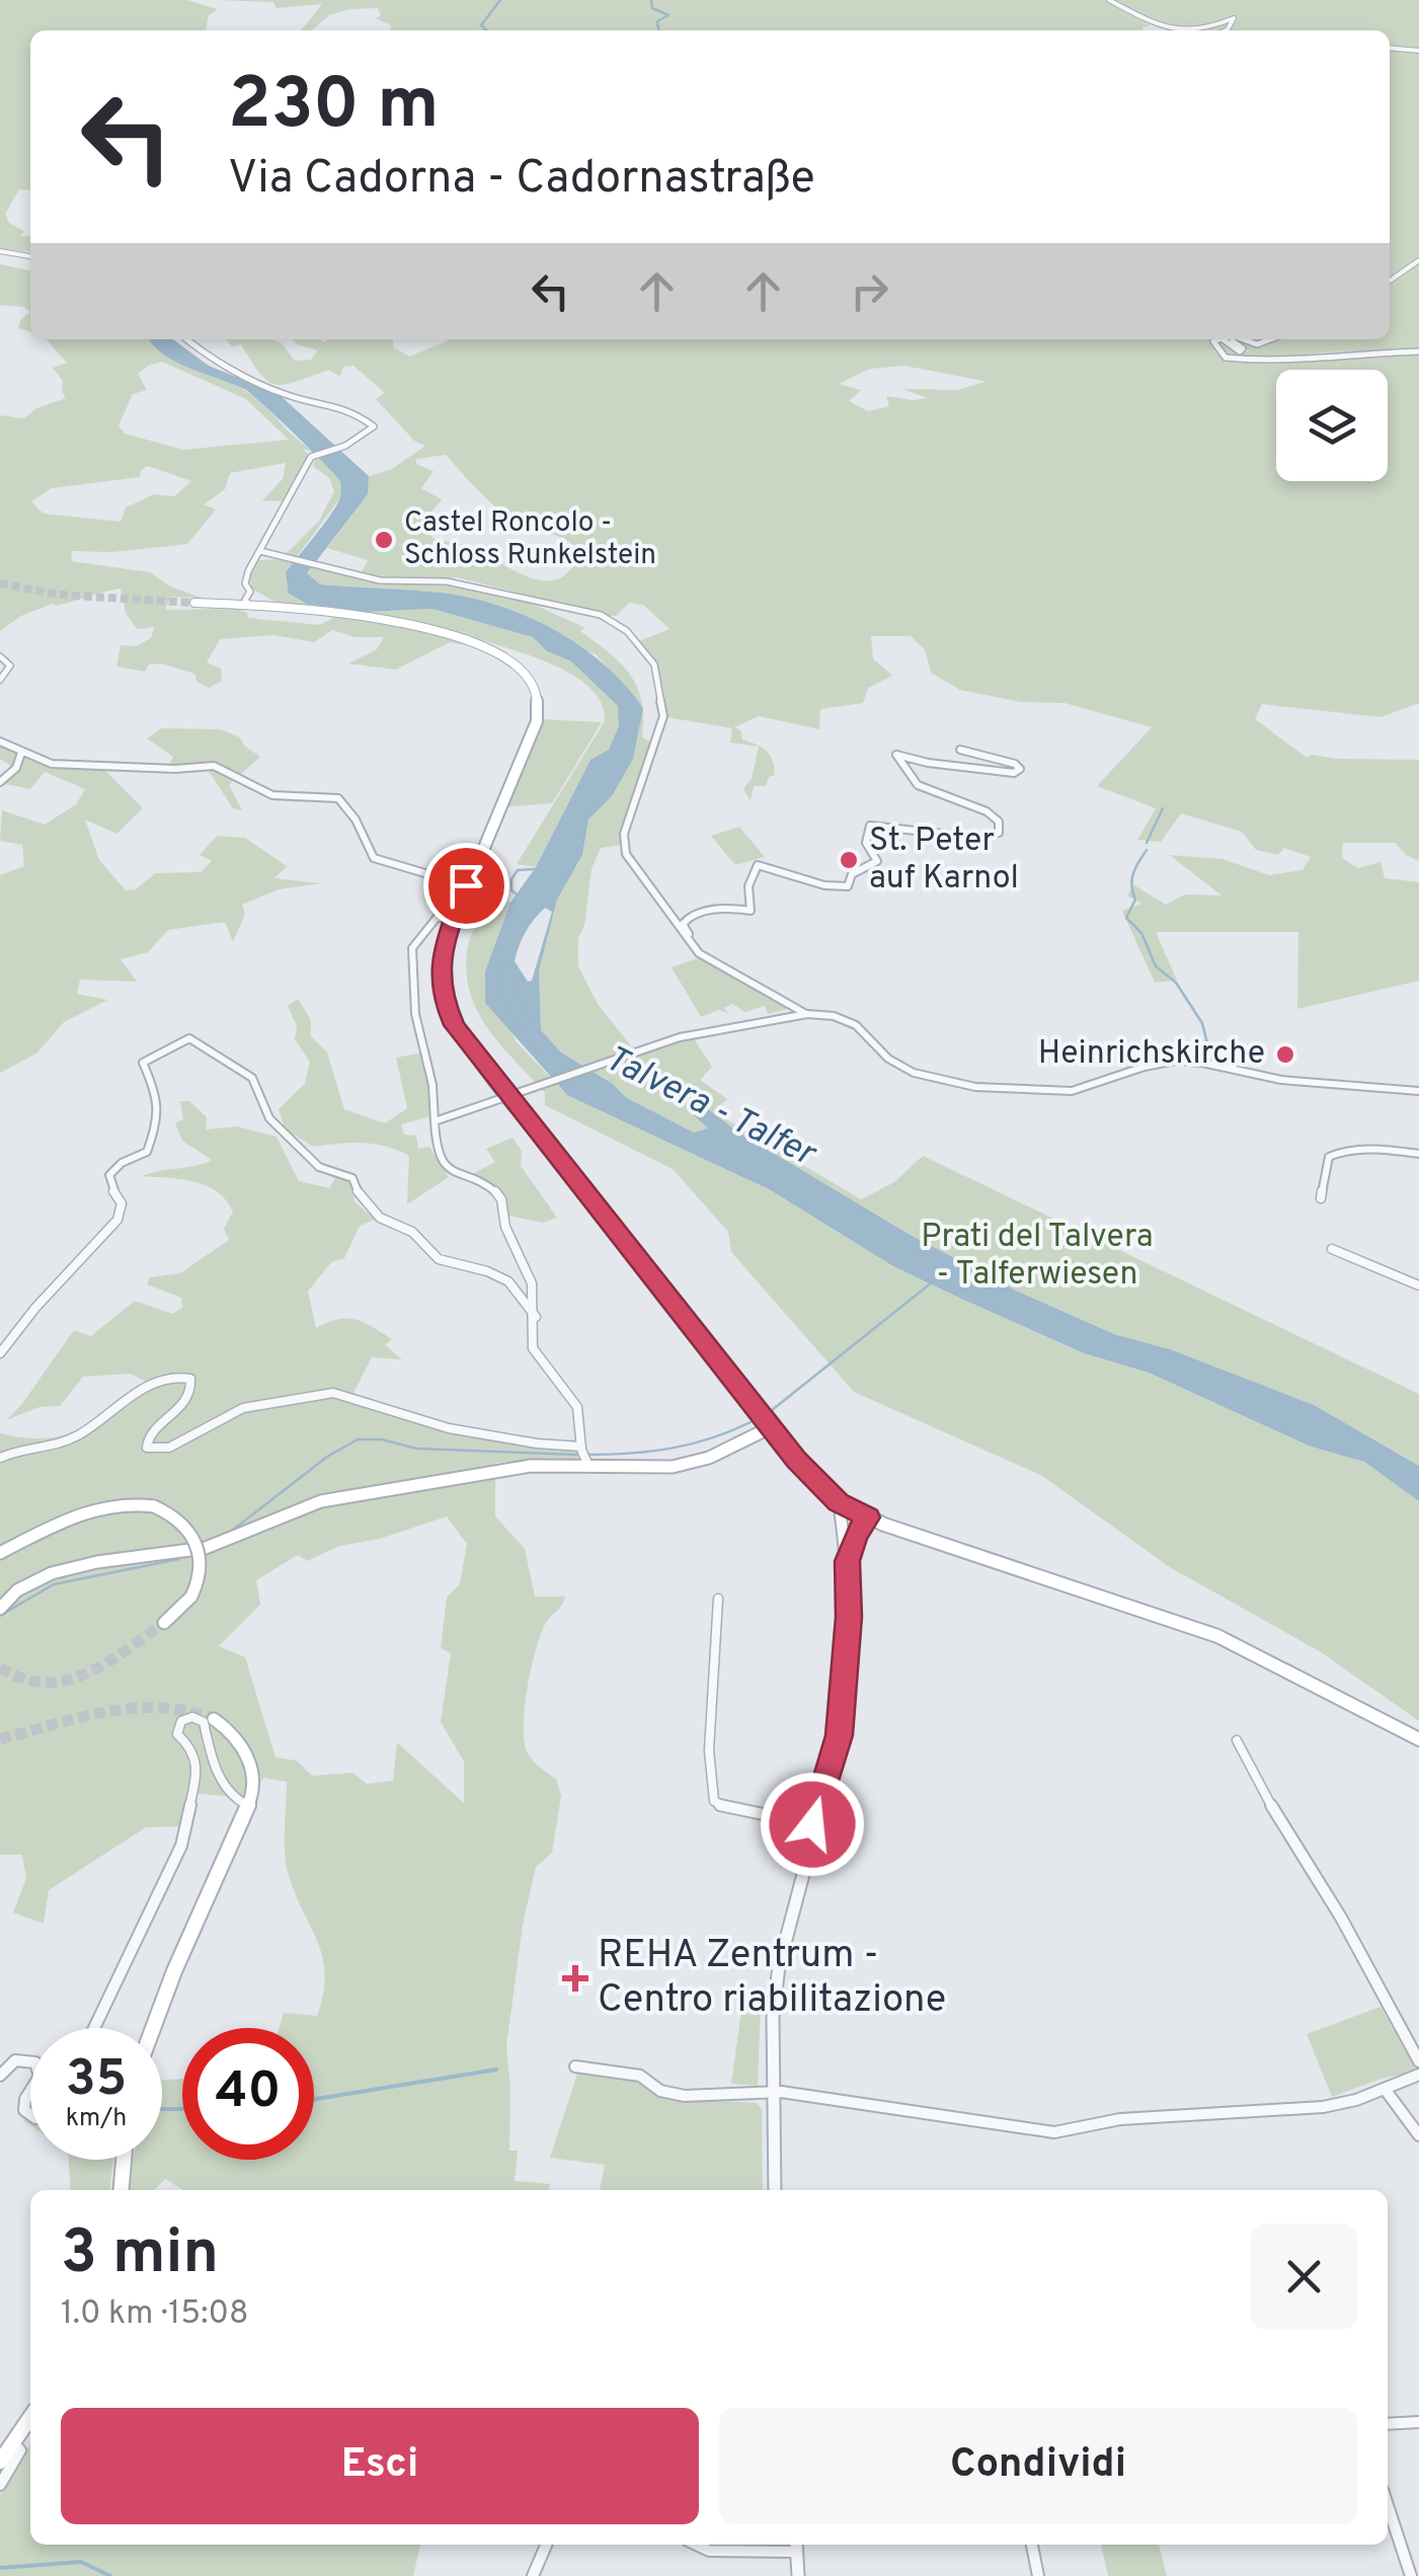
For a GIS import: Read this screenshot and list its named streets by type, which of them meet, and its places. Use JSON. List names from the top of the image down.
{
  "water": ["Talvera - Talfer"],
  "parks": ["Prati del Talvera - Talferwiesen"],
  "places": {
    "other": ["Castel Roncolo - Schloss Runkelstein", "St. Peter auf Karnol", "Heinrichskirche"],
    "health": ["REHA Zentrum - Centro riabilitazione"]
  },
  "page": {
    "turn": ["230 m", "Via Cadorna - Cadornastraße"],
    "speed": "35 km/h",
    "limit": "40",
    "heading": ["3 min", "1.0 km · 15:08"],
    "buttons": ["Esci", "Condividi"]
  }
}
